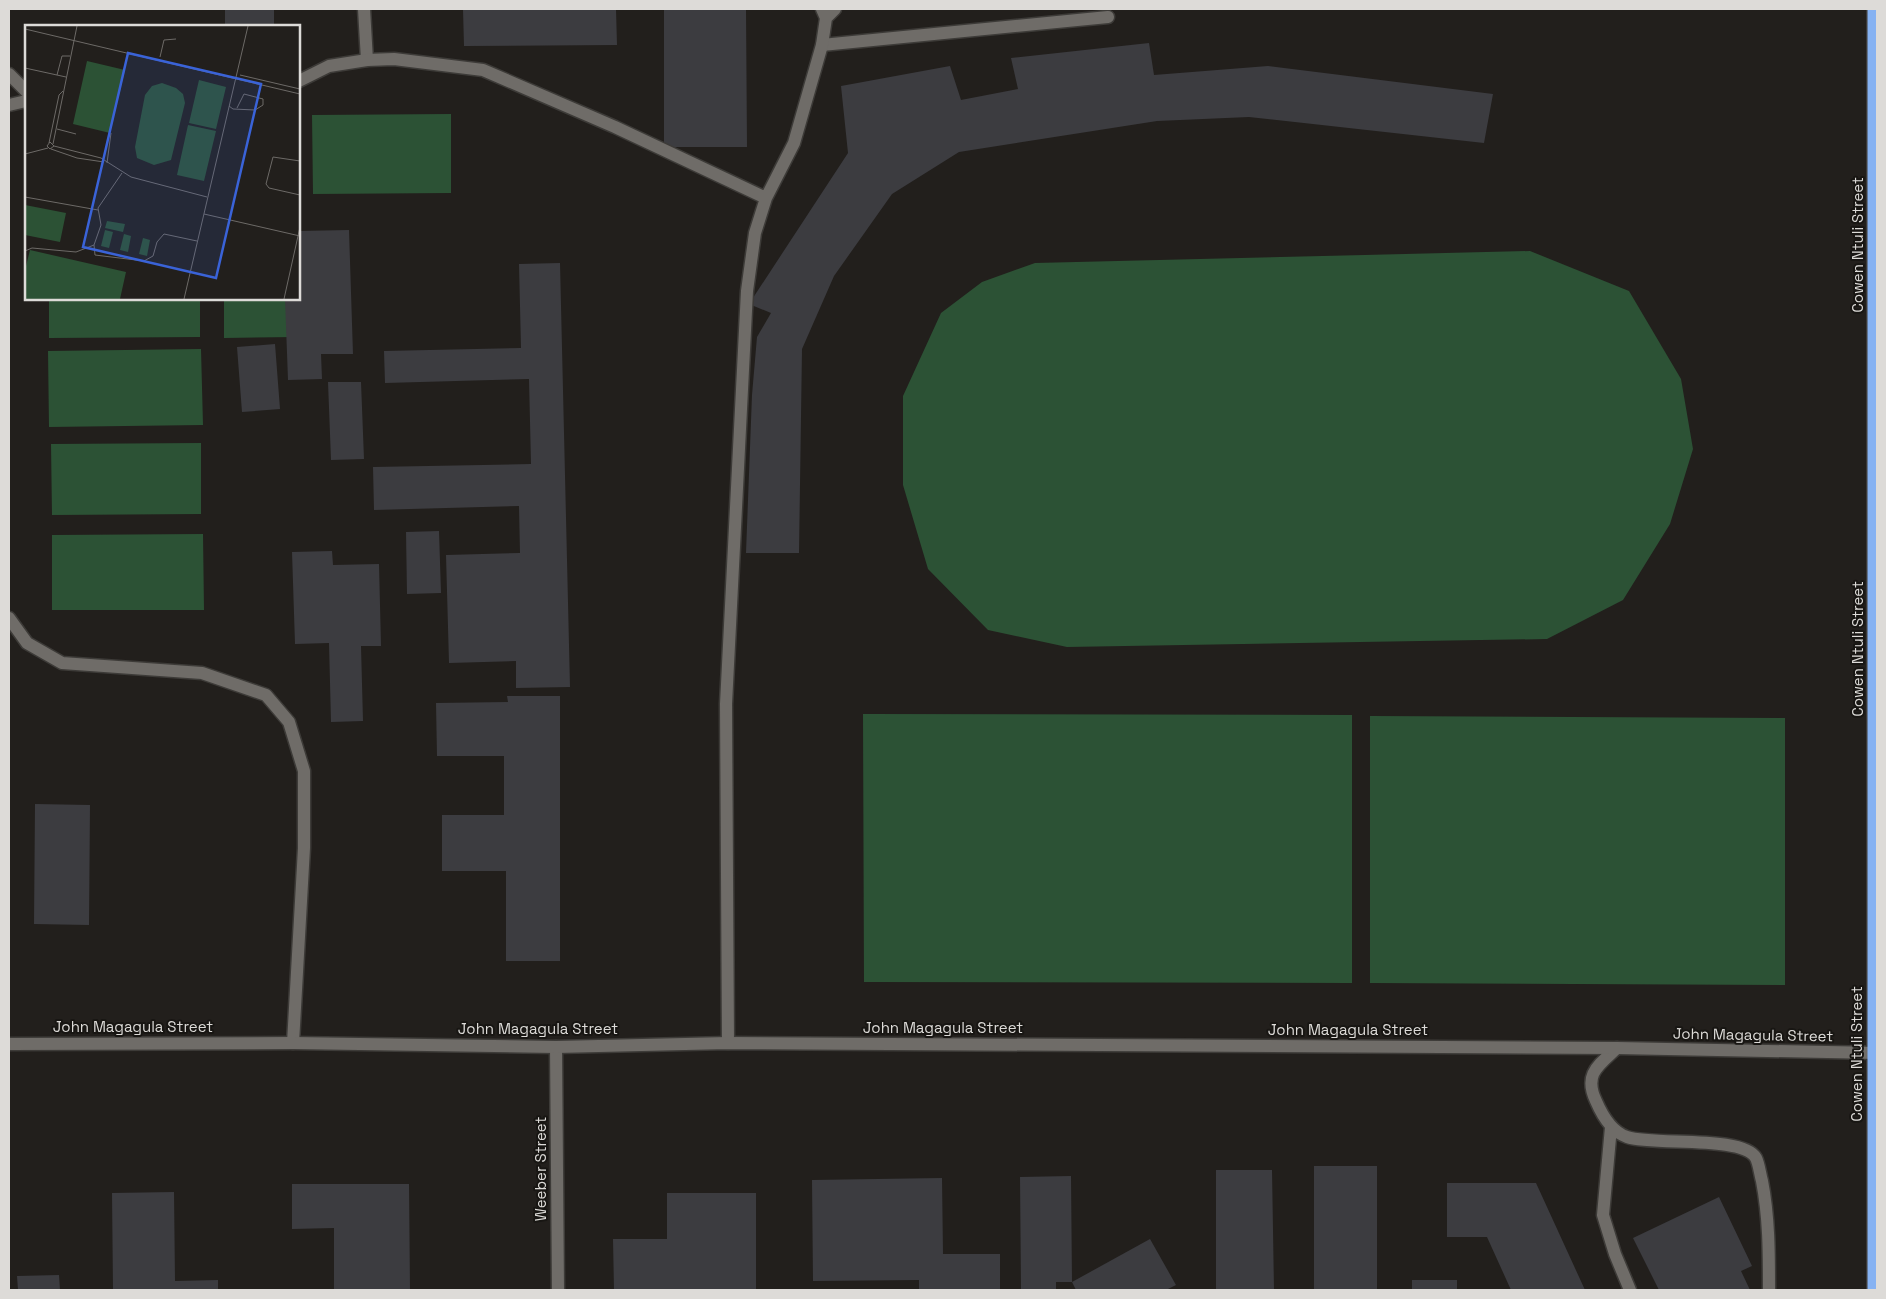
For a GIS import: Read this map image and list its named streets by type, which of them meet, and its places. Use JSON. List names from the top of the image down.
{
  "streets": {
    "highway": ["Cowen Ntuli Street"],
    "street": ["John Magagula Street", "Weeber Street"]
  },
  "crossings": [
    ["Cowen Ntuli Street", "John Magagula Street"],
    ["John Magagula Street", "Weeber Street"]
  ]
}
